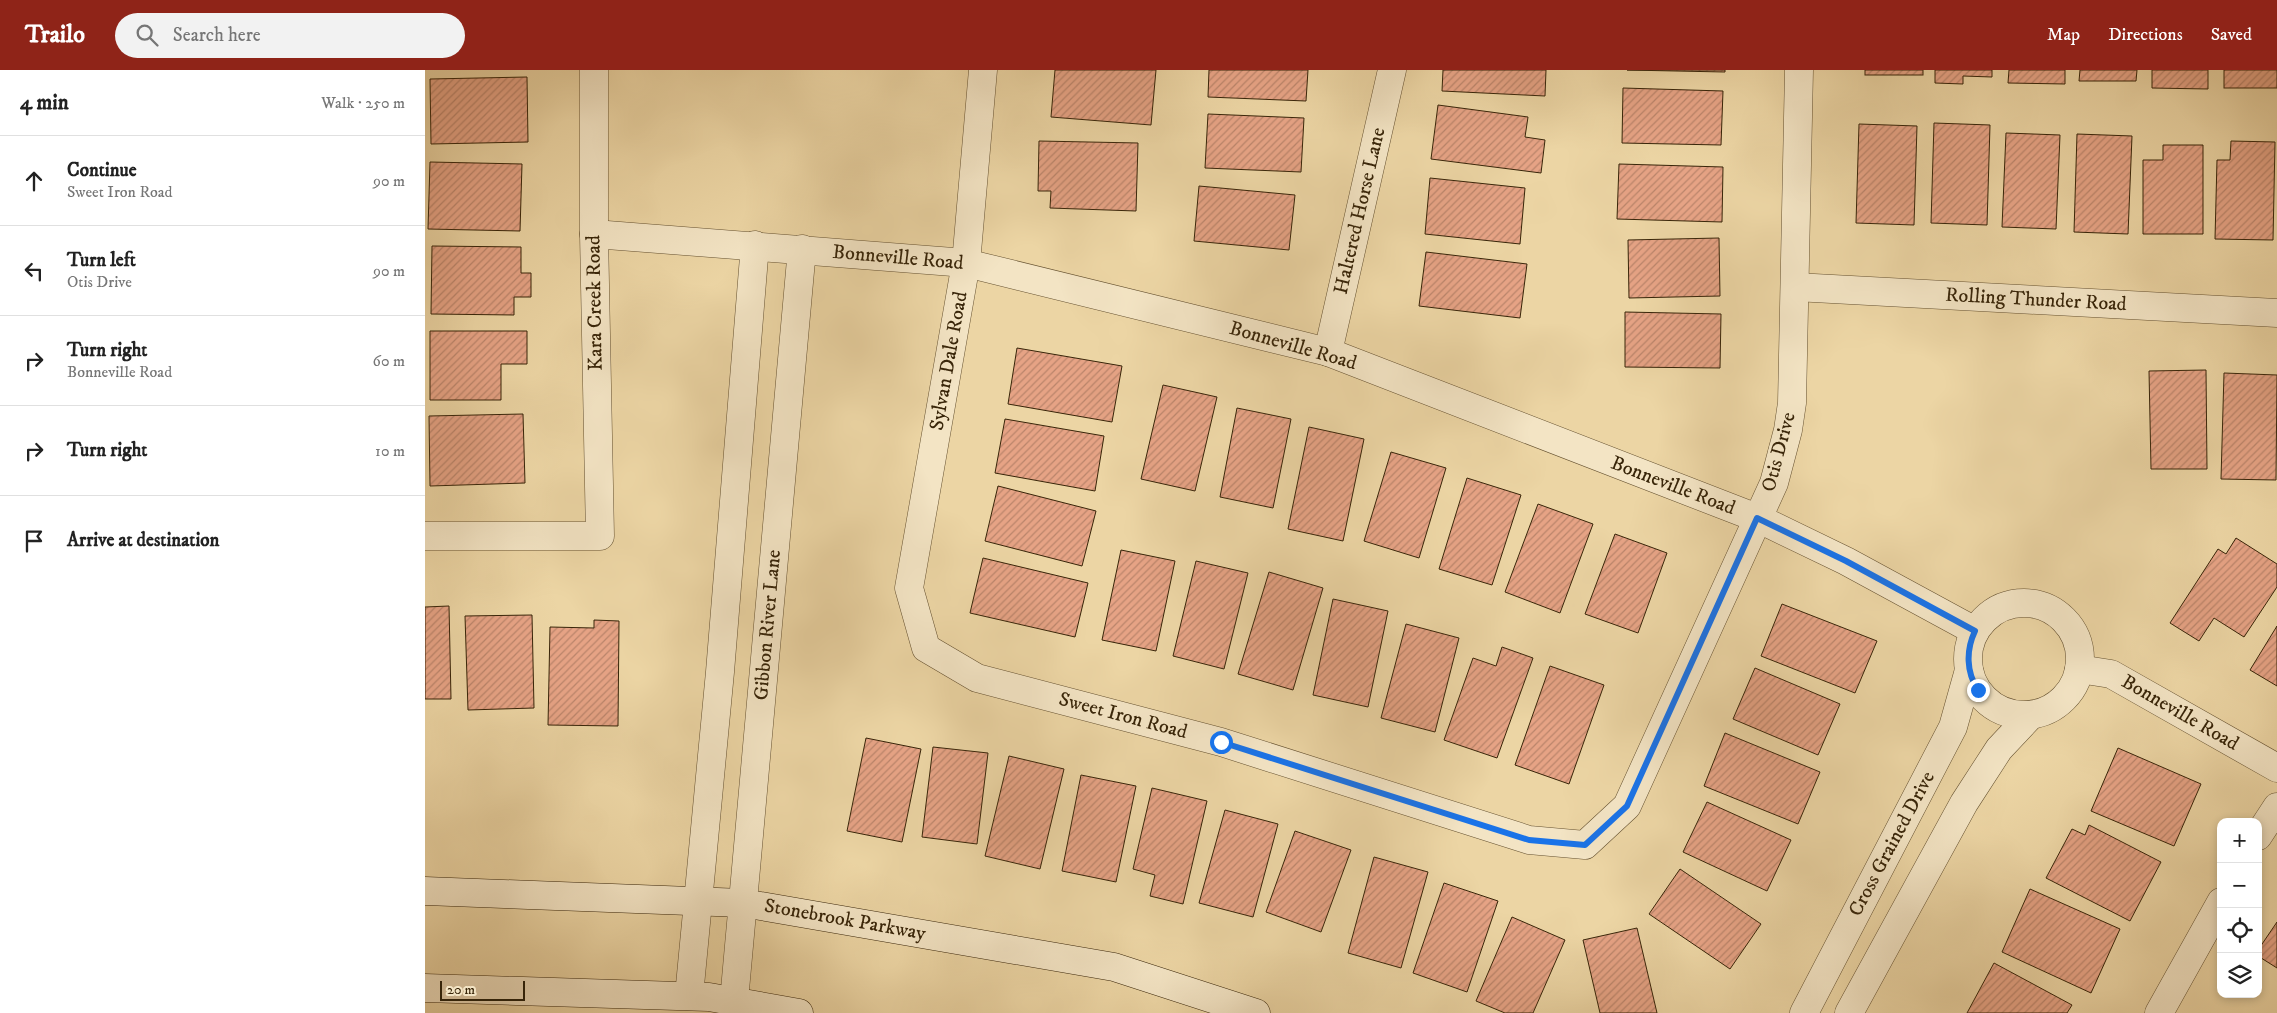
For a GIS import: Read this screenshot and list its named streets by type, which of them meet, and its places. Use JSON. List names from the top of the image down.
{
  "streets": {
    "street": [
      "Haltered Horse Lane",
      "Bonneville Road",
      "Rolling Thunder Road",
      "Kara Creek Road",
      "Sylvan Dale Road",
      "Otis Drive",
      "Gibbon River Lane",
      "Sweet Iron Road",
      "Cross Grained Drive",
      "Stonebrook Parkway"
    ]
  },
  "crossings": [
    ["Haltered Horse Lane", "Bonneville Road"],
    ["Bonneville Road", "Kara Creek Road"],
    ["Bonneville Road", "Sylvan Dale Road"],
    ["Bonneville Road", "Otis Drive"],
    ["Bonneville Road", "Gibbon River Lane"],
    ["Bonneville Road", "Cross Grained Drive"],
    ["Rolling Thunder Road", "Otis Drive"],
    ["Sylvan Dale Road", "Sweet Iron Road"],
    ["Otis Drive", "Sweet Iron Road"],
    ["Gibbon River Lane", "Stonebrook Parkway"]
  ],
  "scale_bar": "20 m",
  "page": {
    "header": "Trailo",
    "search": "Search here",
    "nav": ["Map", "Directions", "Saved"],
    "heading": ["4 min", "Walk · 250 m"],
    "list": [
      ["Continue", "Sweet Iron Road", "90 m"],
      ["Turn left", "Otis Drive", "90 m"],
      ["Turn right", "Bonneville Road", "60 m"],
      ["Turn right", "10 m"],
      "Arrive at destination"
    ],
    "map_buttons": ["+", "−"],
    "scale": "20 m"
  }
}
